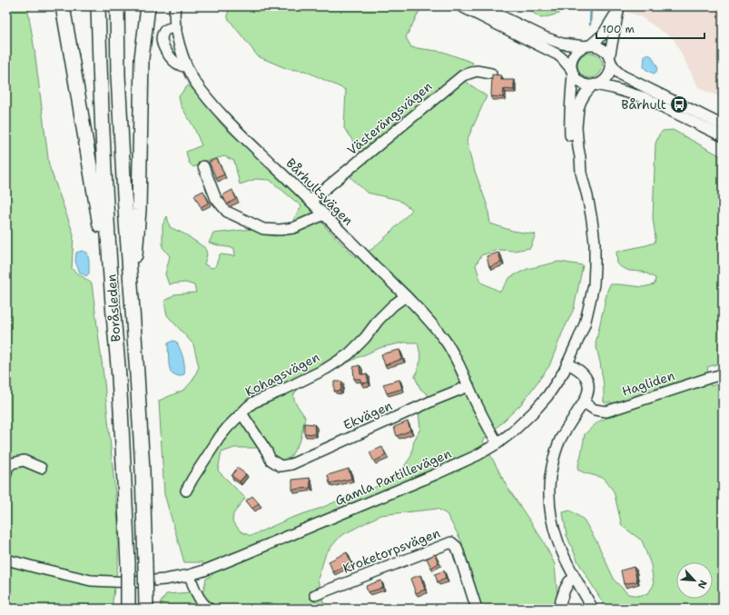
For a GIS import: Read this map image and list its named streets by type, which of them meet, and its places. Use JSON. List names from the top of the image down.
{
  "streets": {
    "highway": ["Boråsleden"],
    "street": [
      "Västerängsvägen",
      "Bårhultsvägen",
      "Kohagsvägen",
      "Hagliden",
      "Ekvägen",
      "Gamla Partillevägen",
      "Kroketorpsvägen"
    ]
  },
  "crossings": [
    ["Västerängsvägen", "Bårhultsvägen"],
    ["Bårhultsvägen", "Kohagsvägen"],
    ["Bårhultsvägen", "Ekvägen"],
    ["Kohagsvägen", "Ekvägen"]
  ],
  "places": {
    "bus stop": ["Bårhult"]
  },
  "scale_bar": "100 m",
  "north": "bottom right"
}
